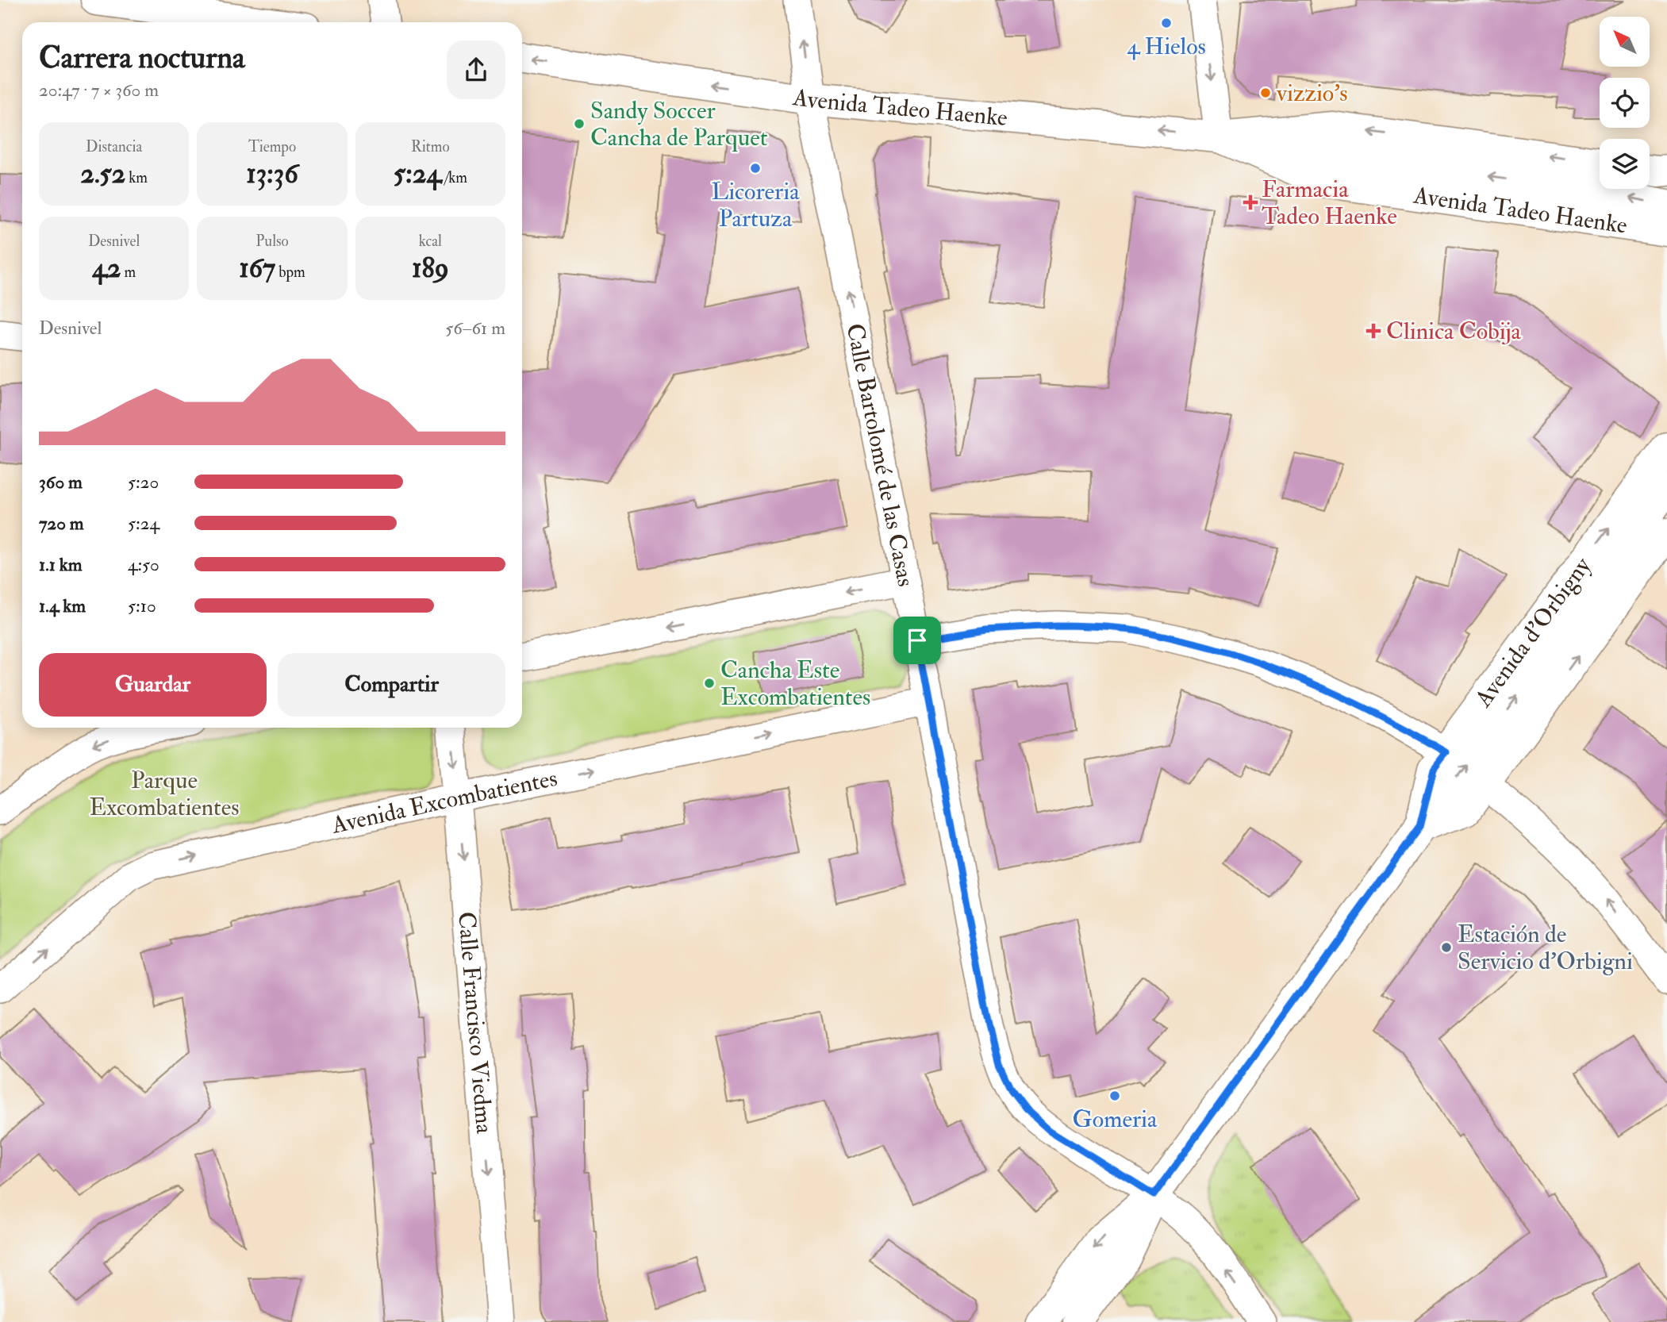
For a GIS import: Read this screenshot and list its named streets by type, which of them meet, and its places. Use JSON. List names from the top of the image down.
{
  "streets": {
    "main road": ["Avenida Tadeo Haenke", "Avenida d'Orbigny"],
    "street": ["Calle Bartolomé de las Casas", "Avenida Excombatientes", "Calle Francisco Viedma"]
  },
  "crossings": [
    ["Avenida Tadeo Haenke", "Calle Bartolomé de las Casas"],
    ["Calle Bartolomé de las Casas", "Avenida d'Orbigny"],
    ["Calle Bartolomé de las Casas", "Avenida Excombatientes"],
    ["Avenida Excombatientes", "Calle Francisco Viedma"]
  ],
  "one_way": ["Avenida Tadeo Haenke", "Calle Bartolomé de las Casas", "Calle Francisco Viedma"],
  "parks": ["Parque Excombatientes"],
  "places": {
    "other": [
      "4 Hielos",
      "vizzio's",
      "Sandy Soccer Cancha de Parquet",
      "Licoreria Partuza",
      "Cancha Este Excombatientes",
      "Estación de Servicio d'Orbigni",
      "Gomeria"
    ],
    "health": ["Farmacia Tadeo Haenke", "Clinica Cobija"]
  },
  "north": "top left",
  "page": {
    "heading": ["Carrera nocturna", "20:47 · 7 × 360 m"],
    "stats": [
      ["Distancia", "2.52 km"],
      ["Tiempo", "13:36"],
      ["Ritmo", "5:24 /km"],
      ["Desnivel", "42 m"],
      ["Pulso", "167 bpm"],
      ["kcal", "189"]
    ],
    "chart": ["Desnivel", "56–61 m"],
    "list": [
      {
        "name": "360 m",
        "note": "5:20"
      },
      {
        "name": "720 m",
        "note": "5:24"
      },
      {
        "name": "1.1 km",
        "note": "4:50"
      },
      {
        "name": "1.4 km",
        "note": "5:10"
      }
    ],
    "buttons": ["Guardar", "Compartir"]
  }
}
